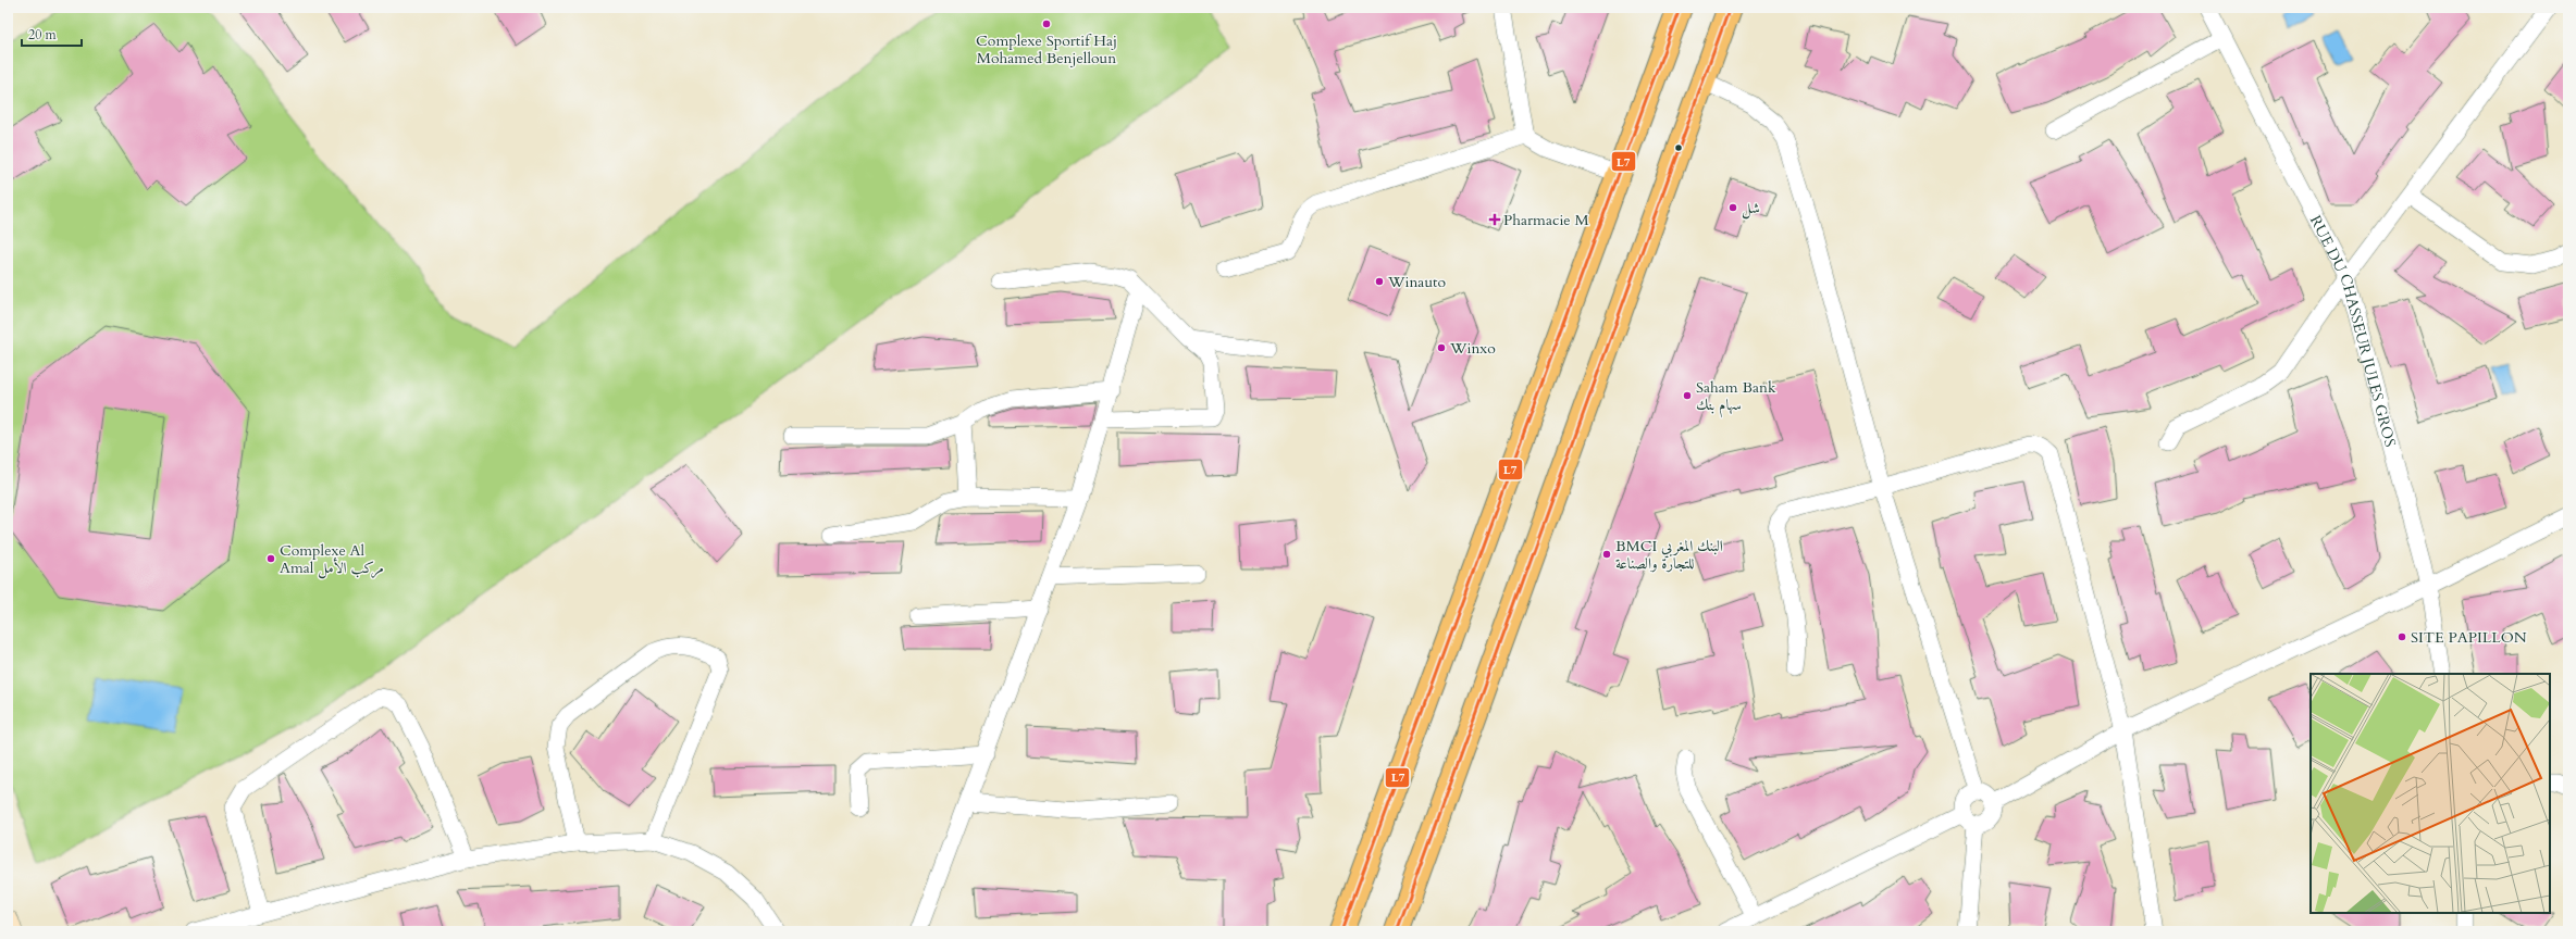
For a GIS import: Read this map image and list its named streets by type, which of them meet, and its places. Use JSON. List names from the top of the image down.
{
  "streets": {
    "street": ["RUE DU CHASSEUR JULES GROS"]
  },
  "places": {
    "other": [
      "Complexe Sportif Haj Mohamed Benjelloun",
      "شل",
      "Winauto",
      "Winxo",
      "Saham Bank سهام بنك",
      "BMCI البنك المغربي للتجارة والصناعة",
      "Complexe Al Amal مركب الأمل",
      "SITE PAPILLON"
    ],
    "health": ["Pharmacie M"]
  },
  "lines": ["transit line L7"],
  "scale_bar": "20 m"
}
